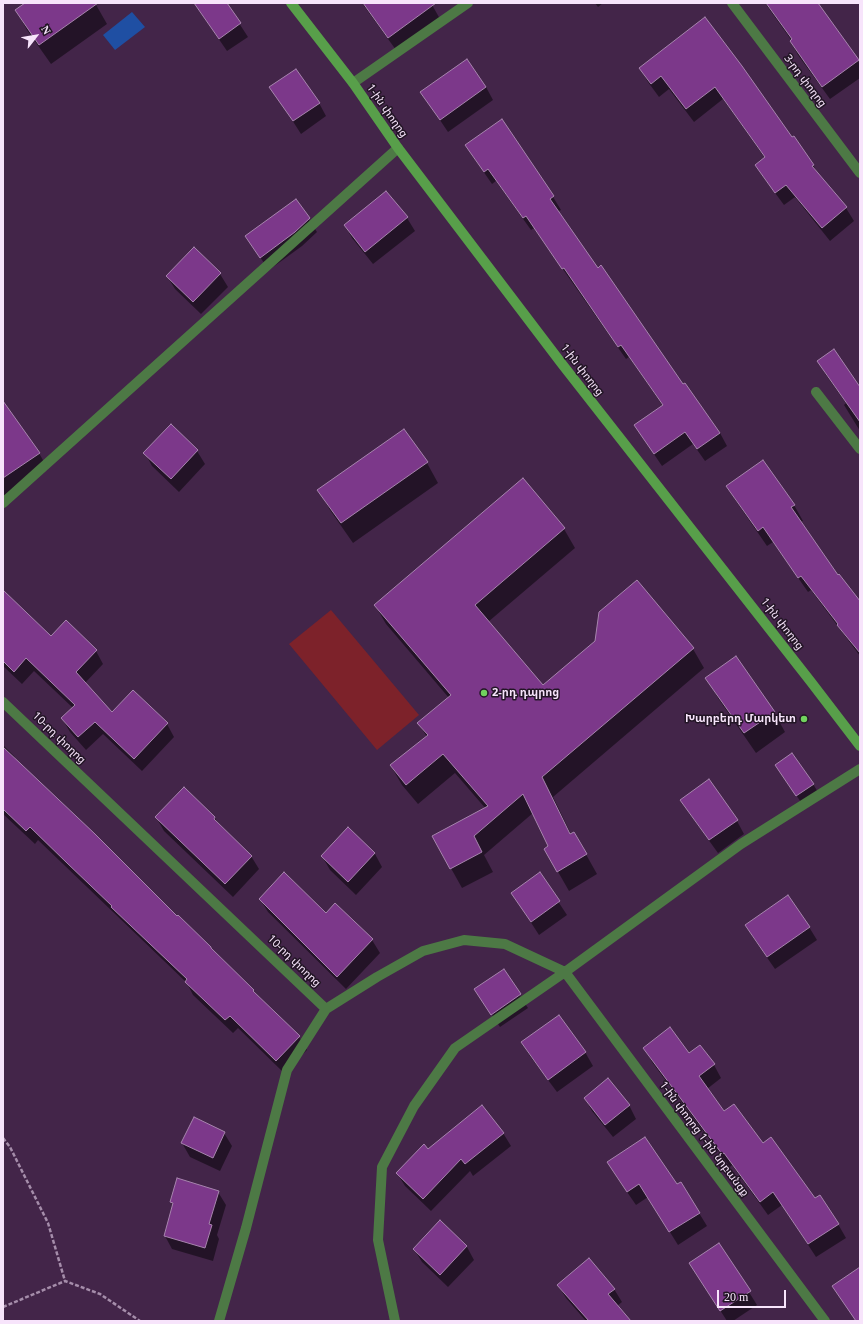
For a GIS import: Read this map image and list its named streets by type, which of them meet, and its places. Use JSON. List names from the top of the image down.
{
  "streets": {
    "main road": ["1-ին փողոց"],
    "street": ["3-րդ փողոց", "10-րդ փողոց", "1-ին փողոց 1-ին նրբանցք"]
  },
  "places": ["2-րդ դպրոց", "Խարբերդ Մարկետ"],
  "scale_bar": "20 m",
  "north": "top right"
}
